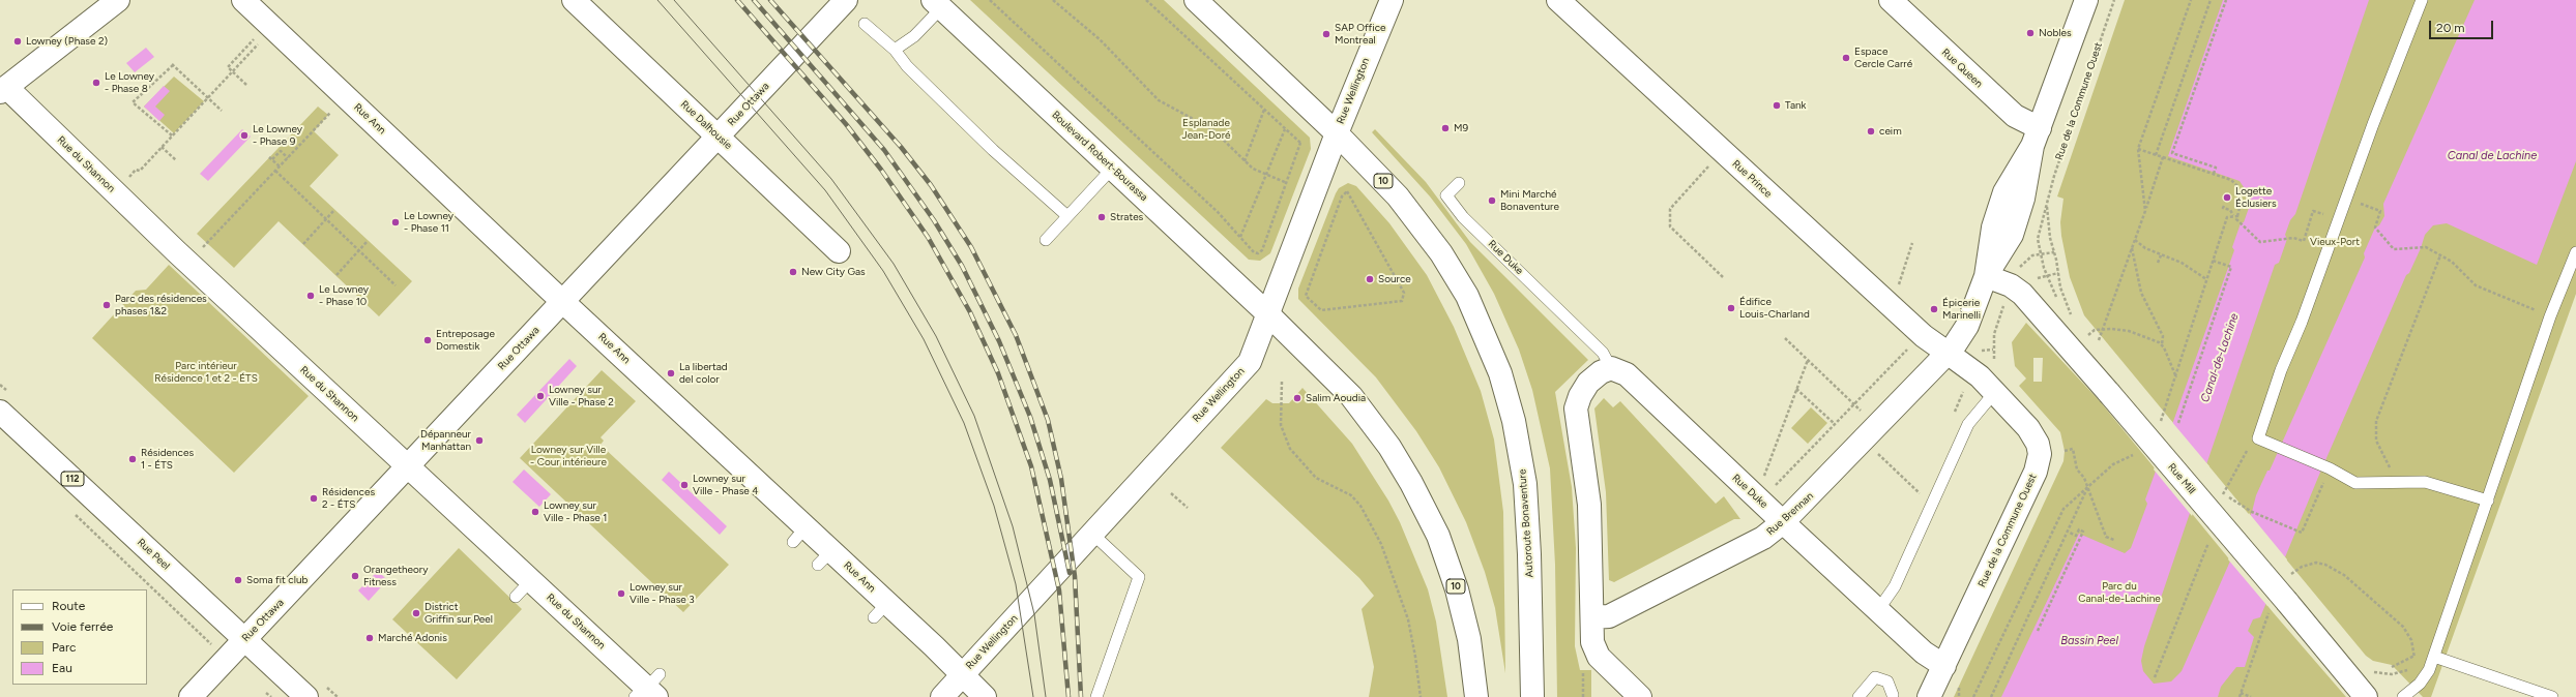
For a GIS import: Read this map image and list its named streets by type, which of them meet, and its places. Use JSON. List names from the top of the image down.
{
  "streets": {
    "main road": [
      "Rue Queen",
      "Rue Wellington",
      "Rue de la Commune Ouest",
      "Rue Ottawa",
      "Rue Ann",
      "Rue Dalhousie",
      "Boulevard Robert-Bourassa",
      "Rue du Shannon",
      "Rue Prince",
      "10",
      "Rue Duke",
      "112",
      "Rue Mill",
      "Rue Brennan",
      "Autoroute Bonaventure",
      "Rue Peel"
    ]
  },
  "crossings": [
    ["Rue Wellington", "Rue Ann"],
    ["Rue Wellington", "Boulevard Robert-Bourassa"],
    ["Rue Wellington", "10"],
    ["Rue Wellington", "Autoroute Bonaventure"],
    ["Rue de la Commune Ouest", "Rue Prince"],
    ["Rue de la Commune Ouest", "Rue Duke"],
    ["Rue de la Commune Ouest", "Rue Brennan"],
    ["Rue Ottawa", "Rue Ann"],
    ["Rue Ottawa", "Rue Dalhousie"],
    ["Rue Ottawa", "Rue du Shannon"],
    ["Rue Ottawa", "Rue Peel"],
    ["Boulevard Robert-Bourassa", "10"],
    ["Rue Prince", "Rue Brennan"],
    ["Rue Duke", "Rue Brennan"]
  ],
  "water": ["Canal de Lachine", "Canal-de-Lachine", "Bassin Peel"],
  "parks": [
    "Esplanade Jean-Doré",
    "Vieux-Port",
    "Parc intérieur Résidence 1 et 2 - ÉTS",
    "Lowney sur Ville - Cour intérieure",
    "Parc du Canal-de-Lachine"
  ],
  "places": [
    "Nobles",
    "SAP Office Montreal",
    "Lowney (Phase 2)",
    "Espace Cercle Carré",
    "Le Lowney - Phase 8",
    "Tank",
    "M9",
    "ceim",
    "Le Lowney - Phase 9",
    "Logette Éclusiers",
    "Mini Marché Bonaventure",
    "Strates",
    "Le Lowney - Phase 11",
    "New City Gas",
    "Source",
    "Le Lowney - Phase 10",
    "Parc des résidences phases 1&2",
    "Édifice Louis-Charland",
    "Épicerie Marinelli",
    "Entreposage Domestik",
    "La libertad del color",
    "Lowney sur Ville - Phase 2",
    "Salim Aoudia",
    "Dépanneur Manhattan",
    "Résidences 1 - ÉTS",
    "Lowney sur Ville - Phase 4",
    "Résidences 2 - ÉTS",
    "Lowney sur Ville - Phase 1",
    "Orangetheory Fitness",
    "Soma fit club",
    "Lowney sur Ville - Phase 3",
    "District Griffin sur Peel",
    "Marché Adonis"
  ],
  "legend": [
    "Route",
    "Voie ferrée",
    "Parc",
    "Eau"
  ],
  "scale_bar": "20 m"
}
